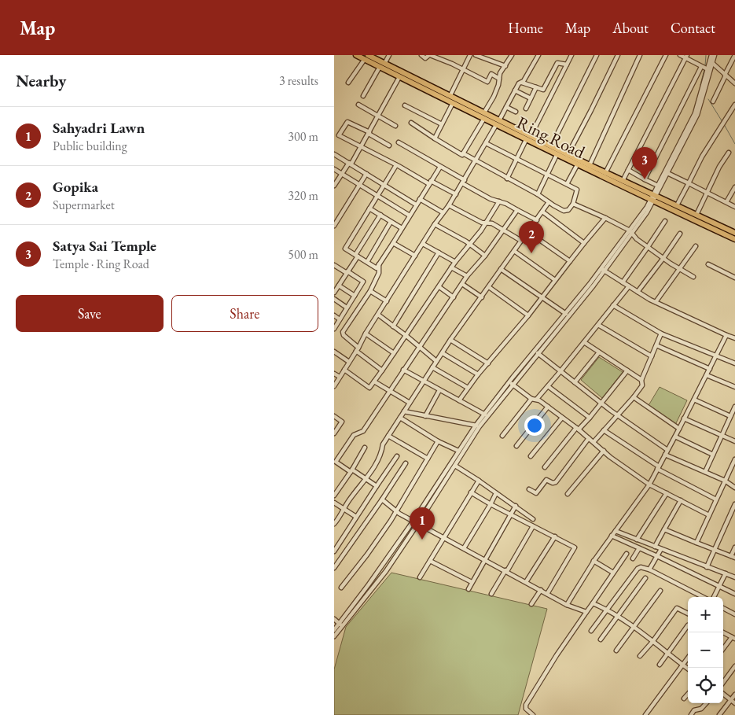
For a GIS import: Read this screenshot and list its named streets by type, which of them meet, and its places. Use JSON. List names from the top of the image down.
{
  "streets": {
    "highway": ["Ring Road"]
  },
  "page": {
    "header": "Map",
    "nav": [
      "Home",
      "Map",
      "About",
      "Contact"
    ],
    "heading": ["Nearby", "3 results"],
    "list": [
      {
        "mark": "1",
        "name": "Sahyadri Lawn",
        "note": "Public building",
        "value": "300 m"
      },
      {
        "mark": "2",
        "name": "Gopika",
        "note": "Supermarket",
        "value": "320 m"
      },
      {
        "mark": "3",
        "name": "Satya Sai Temple",
        "note": "Temple · Ring Road",
        "value": "500 m"
      }
    ],
    "pins": ["3", "2", "1"],
    "buttons": ["Save", "Share"],
    "map_buttons": ["+", "−"]
  }
}
